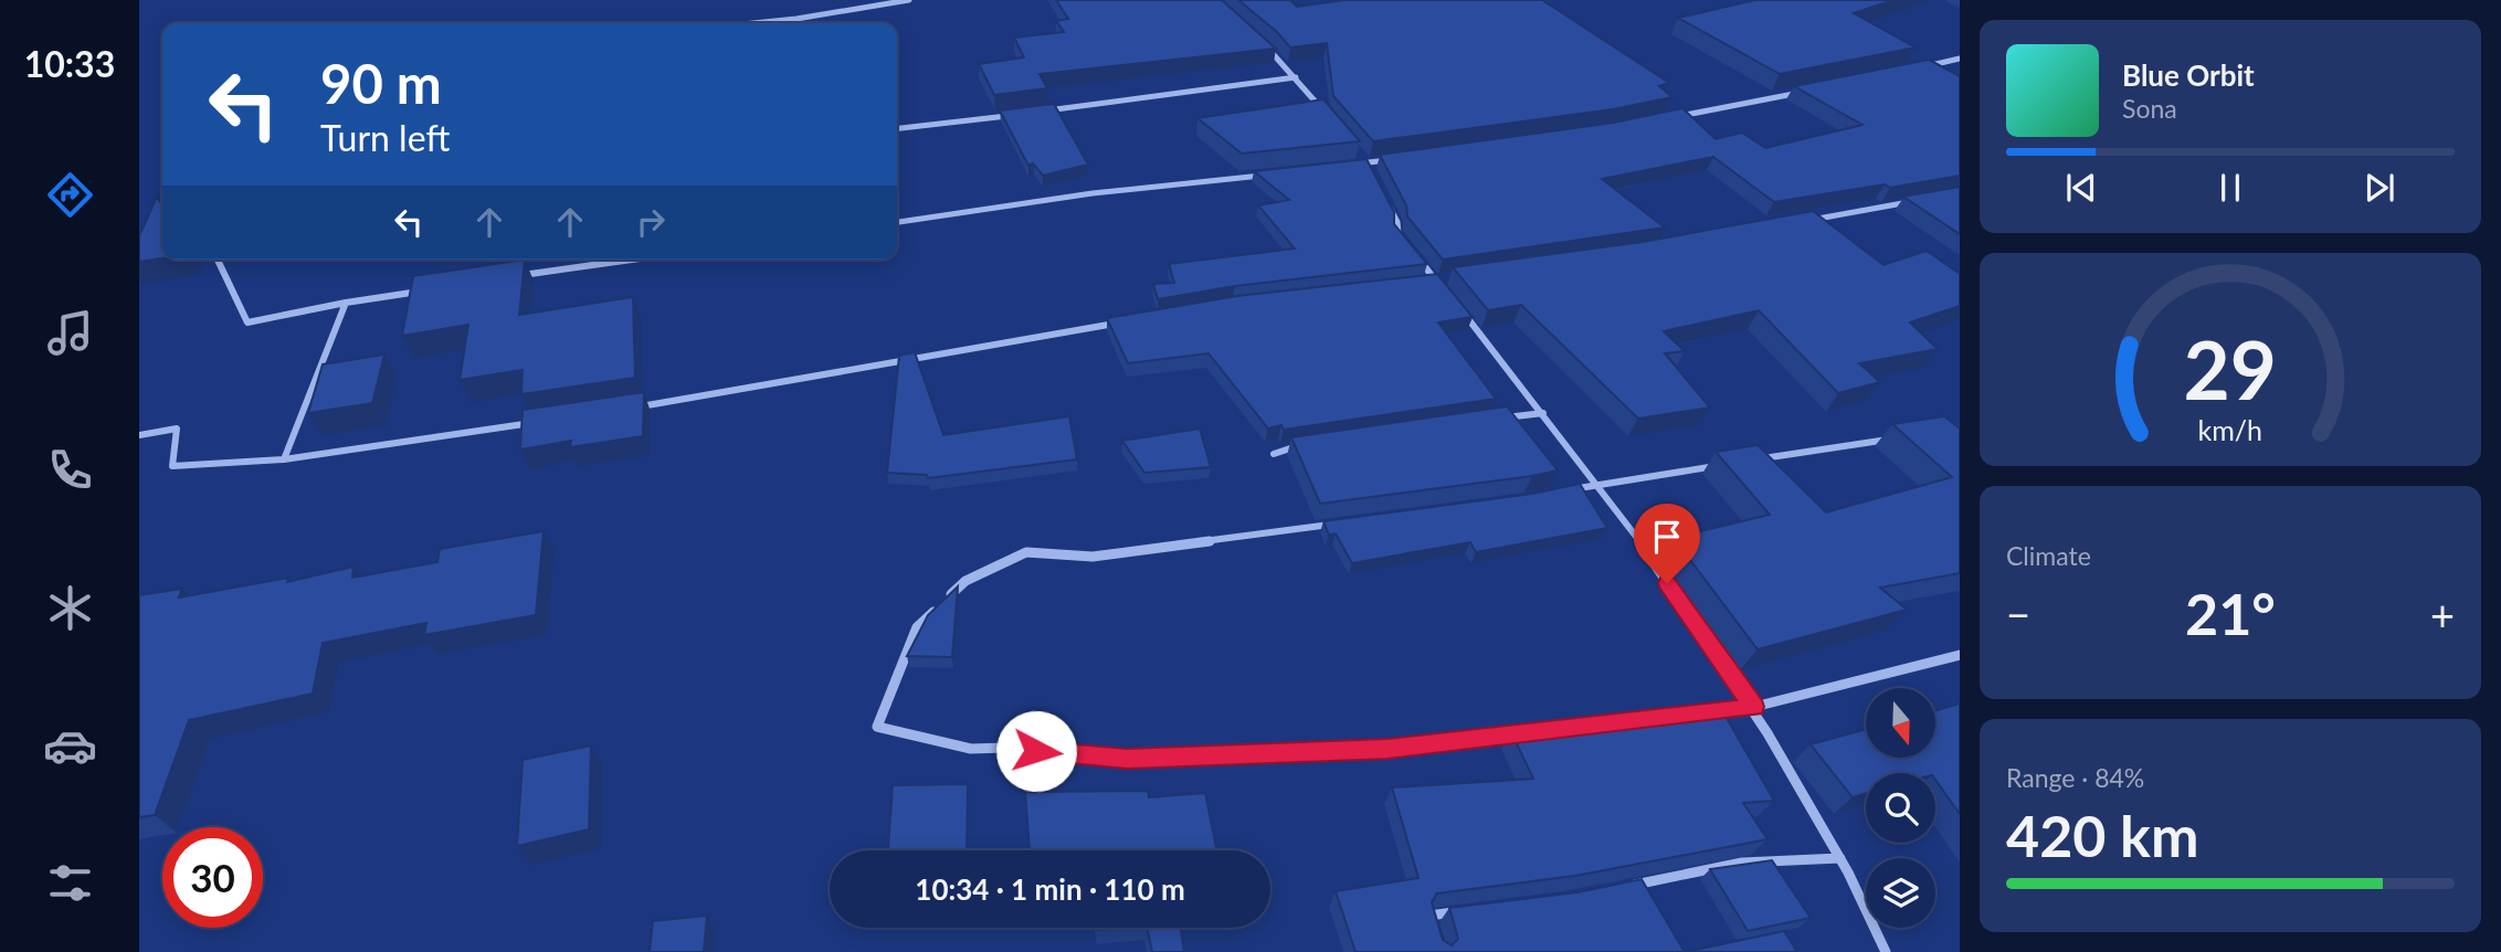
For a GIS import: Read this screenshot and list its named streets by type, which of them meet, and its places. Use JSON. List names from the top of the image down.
{
  "north": "bottom",
  "page": {
    "tabs": "10:33",
    "turn": ["90 m", "Turn left"],
    "song": ["Blue Orbit", "Sona"],
    "tile": [
      "Climate",
      ["Range · 84%", "420 km"]
    ],
    "heat": ["−", "21°", "+"],
    "limit": "30",
    "trip": "10:34 · 1 min · 110 m",
    "gauge": ["29", "km/h"]
  }
}
